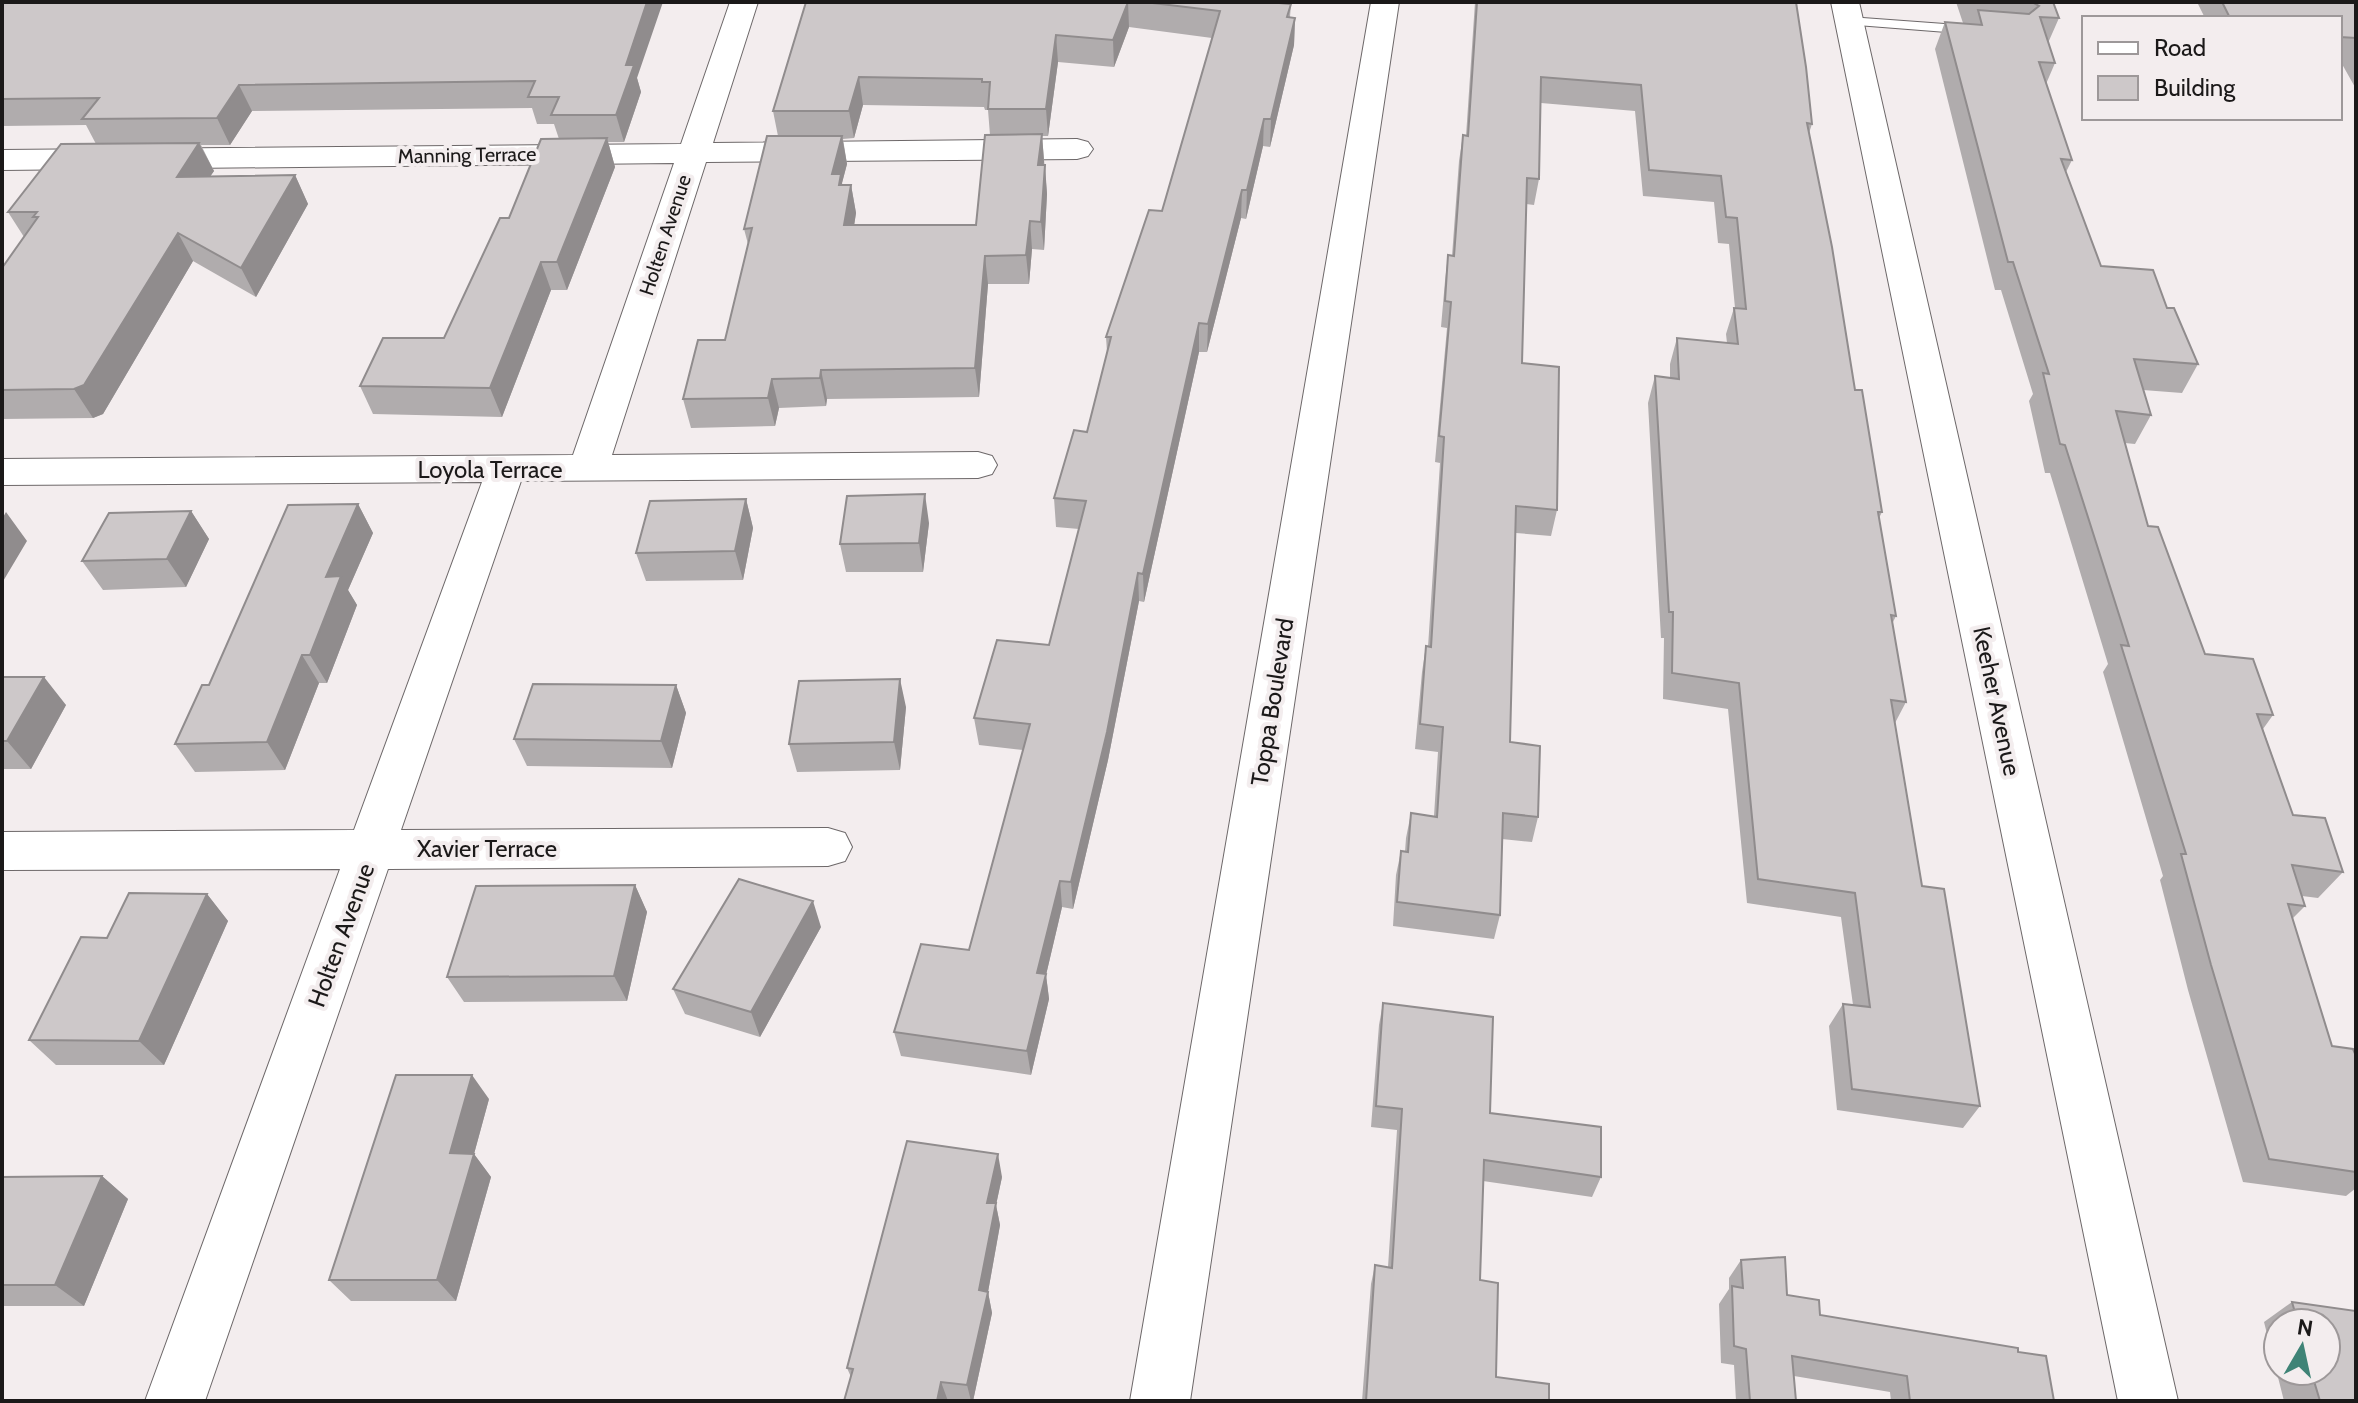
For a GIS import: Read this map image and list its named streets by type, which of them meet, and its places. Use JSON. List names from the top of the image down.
{
  "streets": {
    "street": [
      "Manning Terrace",
      "Holten Avenue",
      "Loyola Terrace",
      "Keeher Avenue",
      "Toppa Boulevard",
      "Xavier Terrace"
    ]
  },
  "crossings": [
    ["Manning Terrace", "Holten Avenue"],
    ["Holten Avenue", "Loyola Terrace"],
    ["Holten Avenue", "Xavier Terrace"]
  ],
  "legend": ["Road", "Building"],
  "north": "top"
}
